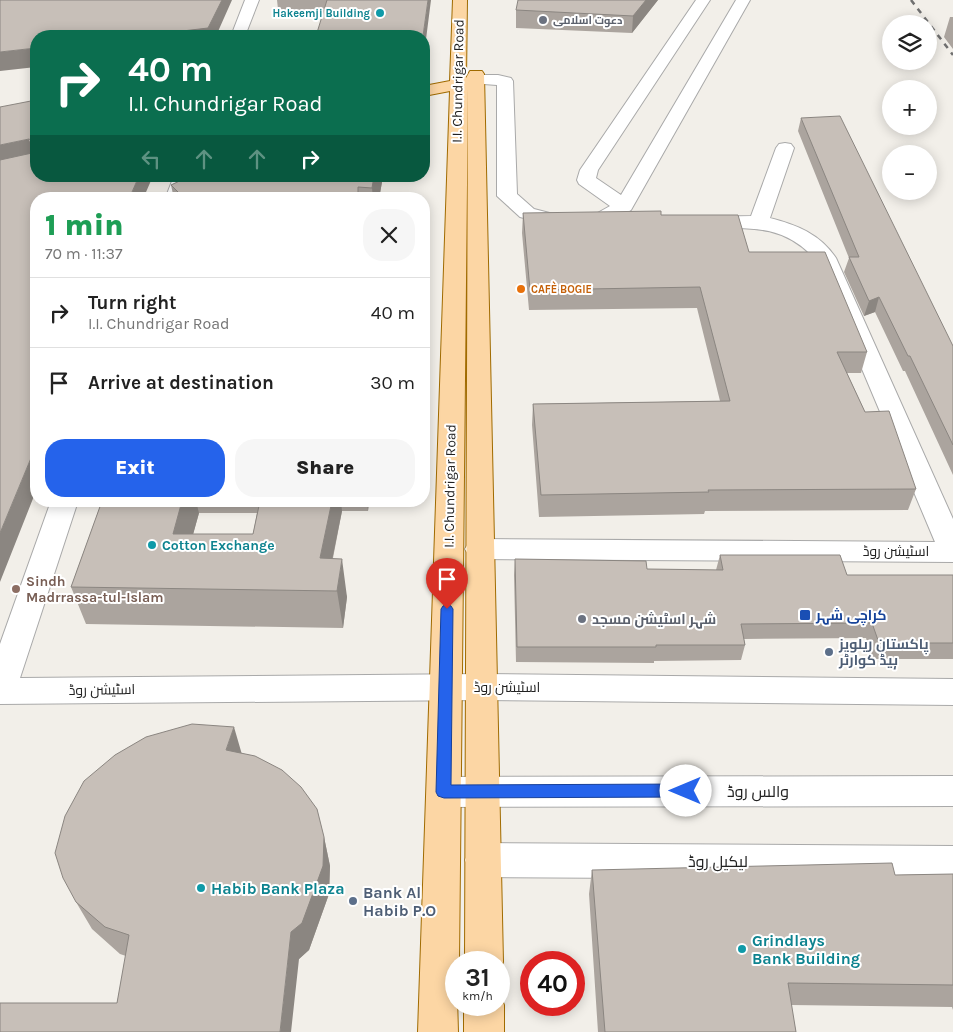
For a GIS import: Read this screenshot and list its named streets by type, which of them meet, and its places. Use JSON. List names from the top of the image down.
{
  "streets": {
    "main road": ["I.I. Chundrigar Road"],
    "street": ["اسٹیشن روڈ", "والس روڈ", "لیکیل روڈ"]
  },
  "crossings": [
    ["I.I. Chundrigar Road", "اسٹیشن روڈ"],
    ["I.I. Chundrigar Road", "والس روڈ"],
    ["I.I. Chundrigar Road", "لیکیل روڈ"]
  ],
  "places": {
    "other": [
      "Hakeemji Building",
      "دعوت اسلامی",
      "CAFÈ BOGIE",
      "Cotton Exchange",
      "Sindh Madrrassa-tul-Islam",
      "شہر اسٹیشن مسجد",
      "پاکستان ریلویز ہیڈ کوارٹر",
      "Habib Bank Plaza",
      "Bank Al Habib P.O",
      "Grindlays Bank Building"
    ],
    "transit": ["کراچی شہر"]
  },
  "page": {
    "map_buttons": ["+", "−"],
    "turn": ["40 m", "I.I. Chundrigar Road"],
    "heading": ["1 min", "70 m · 11:37"],
    "list": [
      {
        "name": "Turn right",
        "note": "I.I. Chundrigar Road",
        "value": "40 m"
      },
      {
        "name": "Arrive at destination",
        "value": "30 m"
      }
    ],
    "buttons": ["Exit", "Share"],
    "speed": "31 km/h",
    "limit": "40"
  }
}
